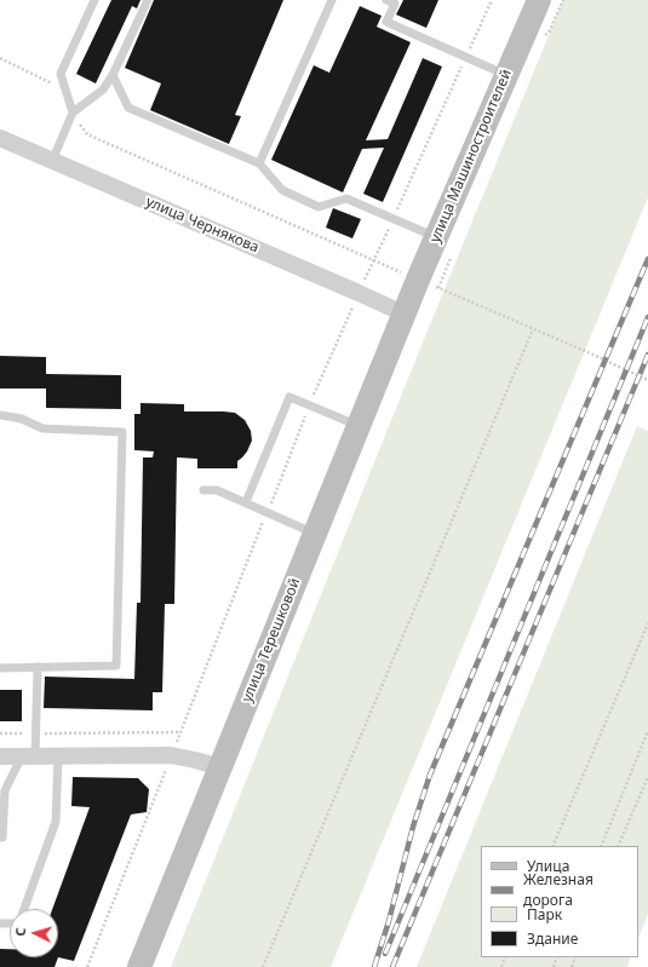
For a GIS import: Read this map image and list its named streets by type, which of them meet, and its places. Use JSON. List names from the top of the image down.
{
  "streets": {
    "main road": ["улица Машиностроителей", "улица Терешковой"],
    "street": ["улица Чернякова"]
  },
  "crossings": [
    ["улица Машиностроителей", "улица Чернякова"],
    ["улица Машиностроителей", "улица Терешковой"],
    ["улица Чернякова", "улица Терешковой"]
  ],
  "legend": [
    "Улица",
    "Железная дорога",
    "Парк",
    "Здание"
  ],
  "north": "left"
}
